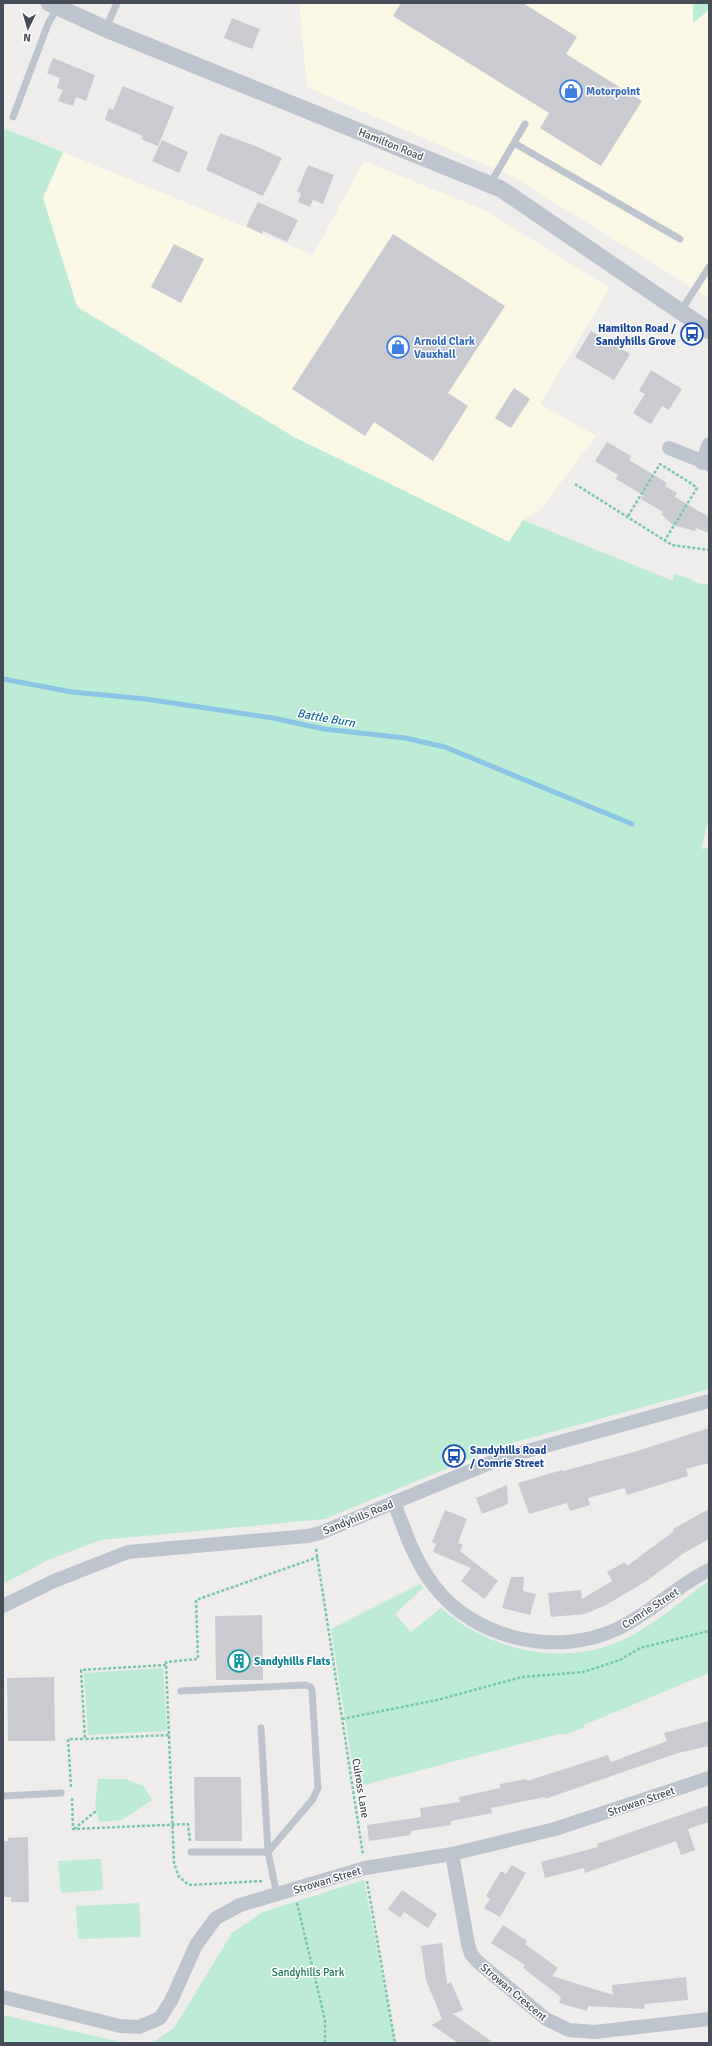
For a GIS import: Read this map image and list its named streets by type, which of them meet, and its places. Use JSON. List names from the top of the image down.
{
  "streets": {
    "street": [
      "Hamilton Road",
      "Sandyhills Road",
      "Comrie Street",
      "Strowan Street",
      "Strowan Crescent"
    ],
    "path": ["Culross Lane"]
  },
  "crossings": [
    ["Sandyhills Road", "Comrie Street"],
    ["Sandyhills Road", "Culross Lane"],
    ["Culross Lane", "Strowan Street"],
    ["Strowan Street", "Strowan Crescent"]
  ],
  "water": ["Battle Burn"],
  "parks": ["Sandyhills Park"],
  "places": {
    "shop": ["Motorpoint", "Arnold Clark Vauxhall"],
    "bus stop": ["Hamilton Road / Sandyhills Grove", "Sandyhills Road / Comrie Street"],
    "building": ["Sandyhills Flats"]
  },
  "north": "bottom"
}
